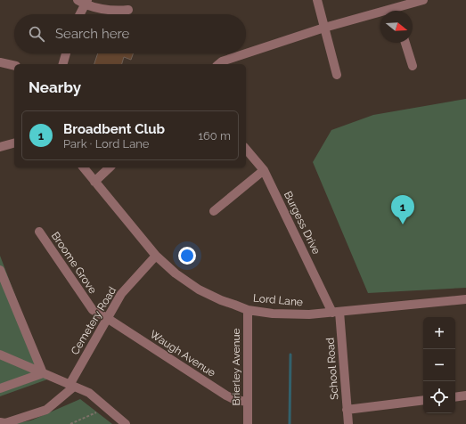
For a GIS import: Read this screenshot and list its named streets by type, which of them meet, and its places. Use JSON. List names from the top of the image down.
{
  "streets": {
    "street": [
      "Burgess Drive",
      "Broome Grove",
      "Lord Lane",
      "Cemetery Road",
      "Waugh Avenue",
      "Brierley Avenue",
      "School Road"
    ]
  },
  "crossings": [
    ["Burgess Drive", "Lord Lane"],
    ["Burgess Drive", "School Road"],
    ["Broome Grove", "Cemetery Road"],
    ["Broome Grove", "Waugh Avenue"],
    ["Lord Lane", "Cemetery Road"],
    ["Lord Lane", "Brierley Avenue"],
    ["Lord Lane", "School Road"],
    ["Cemetery Road", "Waugh Avenue"],
    ["Waugh Avenue", "Brierley Avenue"]
  ],
  "north": "right",
  "page": {
    "search": "Search here",
    "heading": "Nearby",
    "list": [
      {
        "mark": "1",
        "name": "Broadbent Club",
        "note": "Park · Lord Lane",
        "value": "160 m"
      }
    ],
    "pins": "1",
    "map_buttons": ["+", "−"]
  }
}
